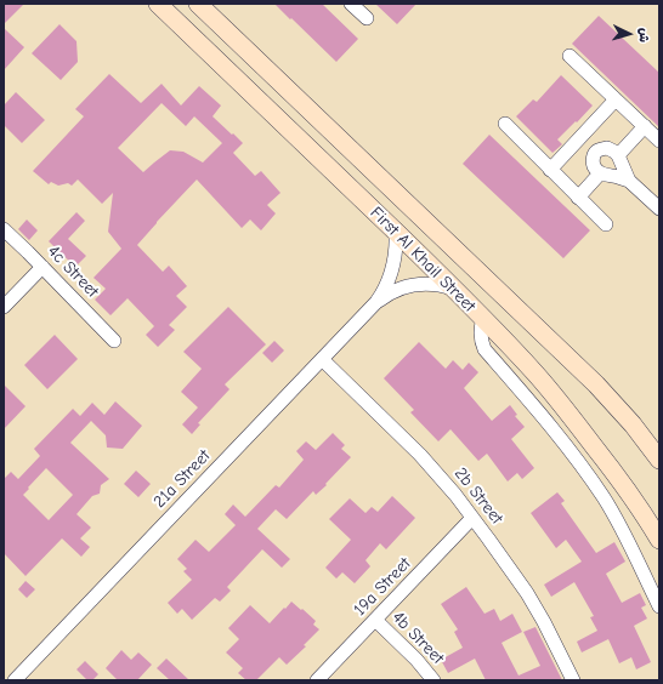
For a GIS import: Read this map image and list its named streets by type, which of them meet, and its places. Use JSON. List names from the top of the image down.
{
  "streets": {
    "main road": ["First Al Khail Street"],
    "street": [
      "4c Street",
      "21a Street",
      "2b Street",
      "19a Street",
      "4b Street"
    ]
  },
  "crossings": [
    ["First Al Khail Street", "21a Street"],
    ["21a Street", "2b Street"],
    ["2b Street", "19a Street"],
    ["19a Street", "4b Street"]
  ],
  "north": "right"
}
